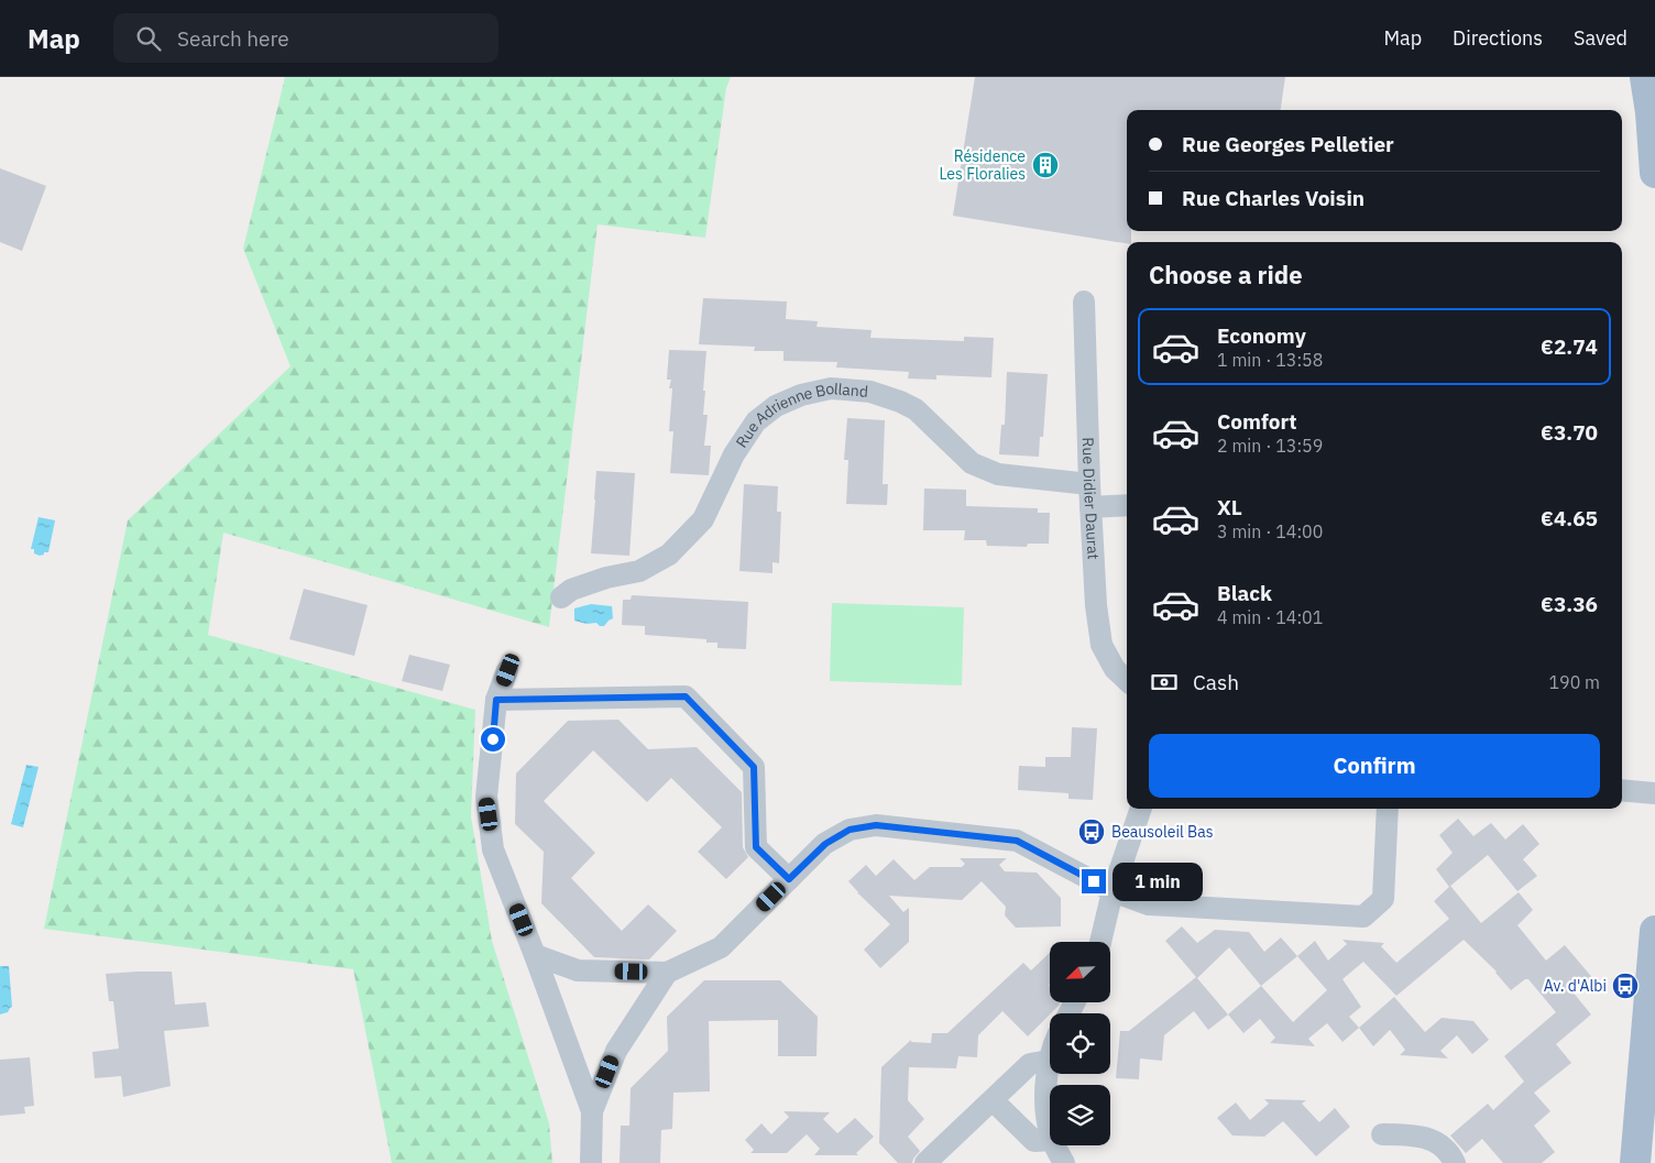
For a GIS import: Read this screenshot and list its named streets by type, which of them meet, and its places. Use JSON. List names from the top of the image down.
{
  "streets": {
    "street": ["Rue Adrienne Bolland", "Rue Didier Daurat"]
  },
  "crossings": [
    ["Rue Adrienne Bolland", "Rue Didier Daurat"]
  ],
  "places": {
    "building": ["Résidence Les Floralies"],
    "bus stop": ["Beausoleil Bas", "Av. d'Albi"]
  },
  "north": "bottom left",
  "page": {
    "header": "Map",
    "search": "Search here",
    "nav": ["Map", "Directions", "Saved"],
    "banner": ["Rue Georges Pelletier", "Rue Charles Voisin"],
    "heading": "Choose a ride",
    "list": [
      {
        "name": "Economy",
        "note": "1 min · 13:58",
        "value": "€2.74"
      },
      {
        "name": "Comfort",
        "note": "2 min · 13:59",
        "value": "€3.70"
      },
      {
        "name": "XL",
        "note": "3 min · 14:00",
        "value": "€4.65"
      },
      {
        "name": "Black",
        "note": "4 min · 14:01",
        "value": "€3.36"
      }
    ],
    "pay": ["Cash", "190 m"],
    "buttons": "Confirm",
    "bubble": "1 min"
  }
}
